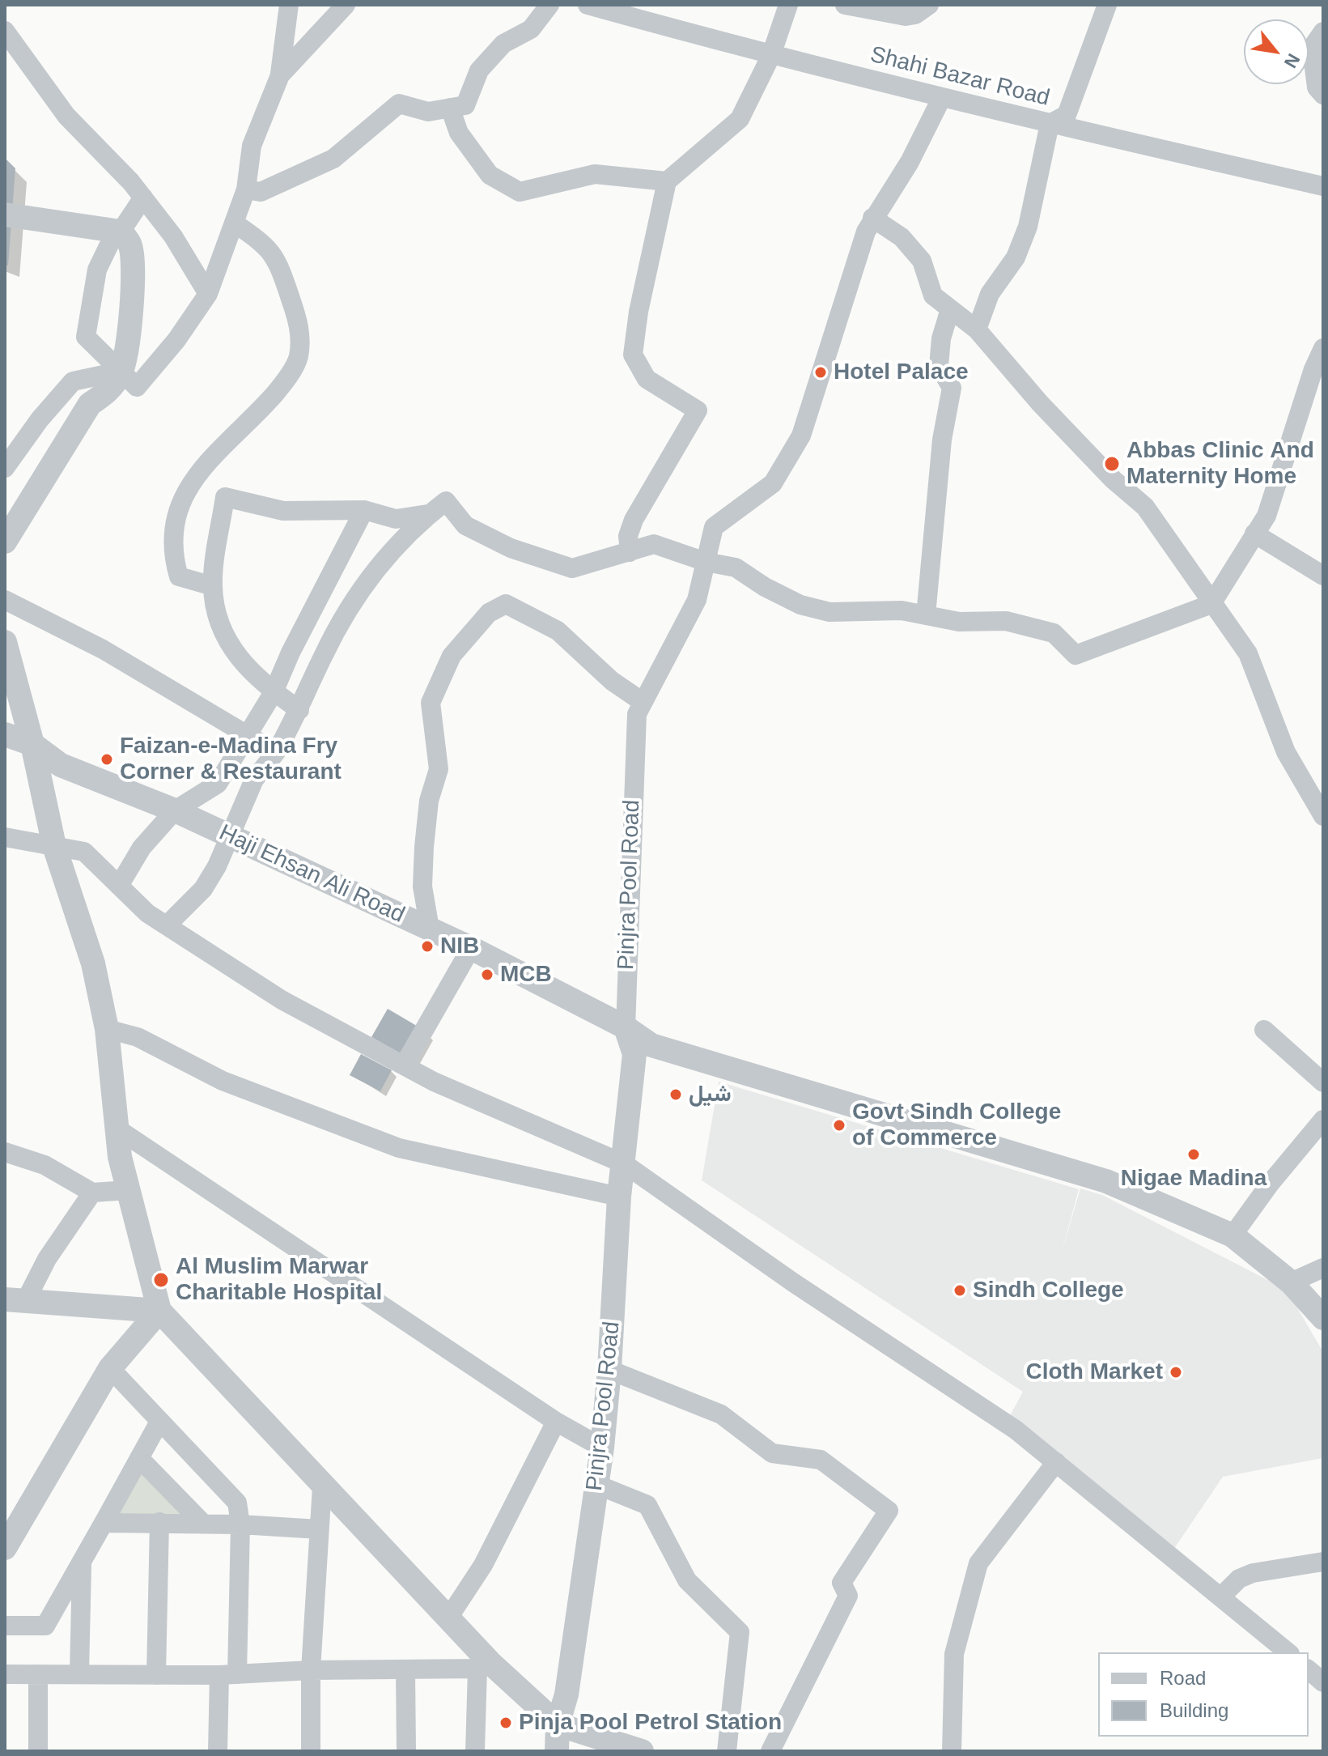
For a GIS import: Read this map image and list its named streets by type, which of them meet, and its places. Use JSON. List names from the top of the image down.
{
  "streets": {
    "street": ["Shahi Bazar Road", "Haji Ehsan Ali Road", "Pinjra Pool Road"]
  },
  "crossings": [
    ["Shahi Bazar Road", "Pinjra Pool Road"],
    ["Haji Ehsan Ali Road", "Pinjra Pool Road"]
  ],
  "places": [
    "Hotel Palace",
    "Abbas Clinic And Maternity Home",
    "Faizan-e-Madina Fry Corner & Restaurant",
    "NIB",
    "MCB",
    "شیل",
    "Govt Sindh College of Commerce",
    "Nigae Madina",
    "Al Muslim Marwar Charitable Hospital",
    "Sindh College",
    "Cloth Market",
    "Pinja Pool Petrol Station"
  ],
  "legend": ["Road", "Building"],
  "north": "bottom right"
}
